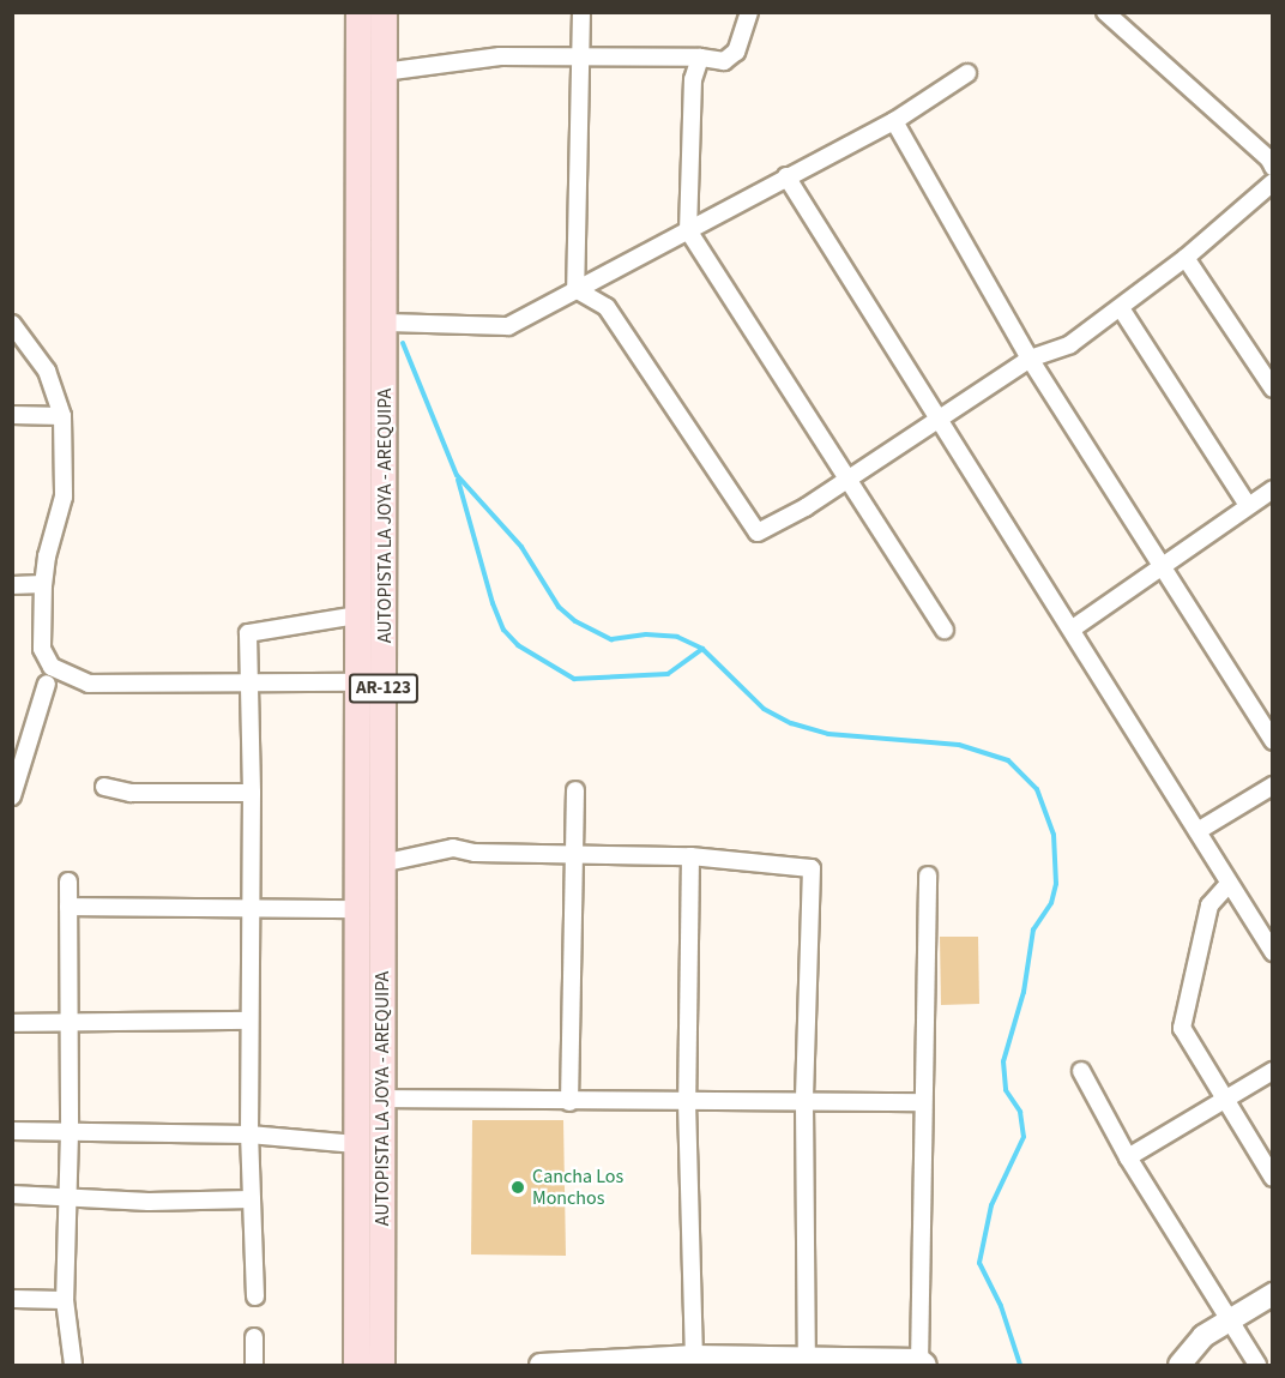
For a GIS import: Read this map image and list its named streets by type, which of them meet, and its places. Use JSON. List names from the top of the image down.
{
  "streets": {
    "main road": ["AUTOPISTA LA JOYA - AREQUIPA", "AR-123"]
  },
  "places": ["Cancha Los Monchos"]
}
